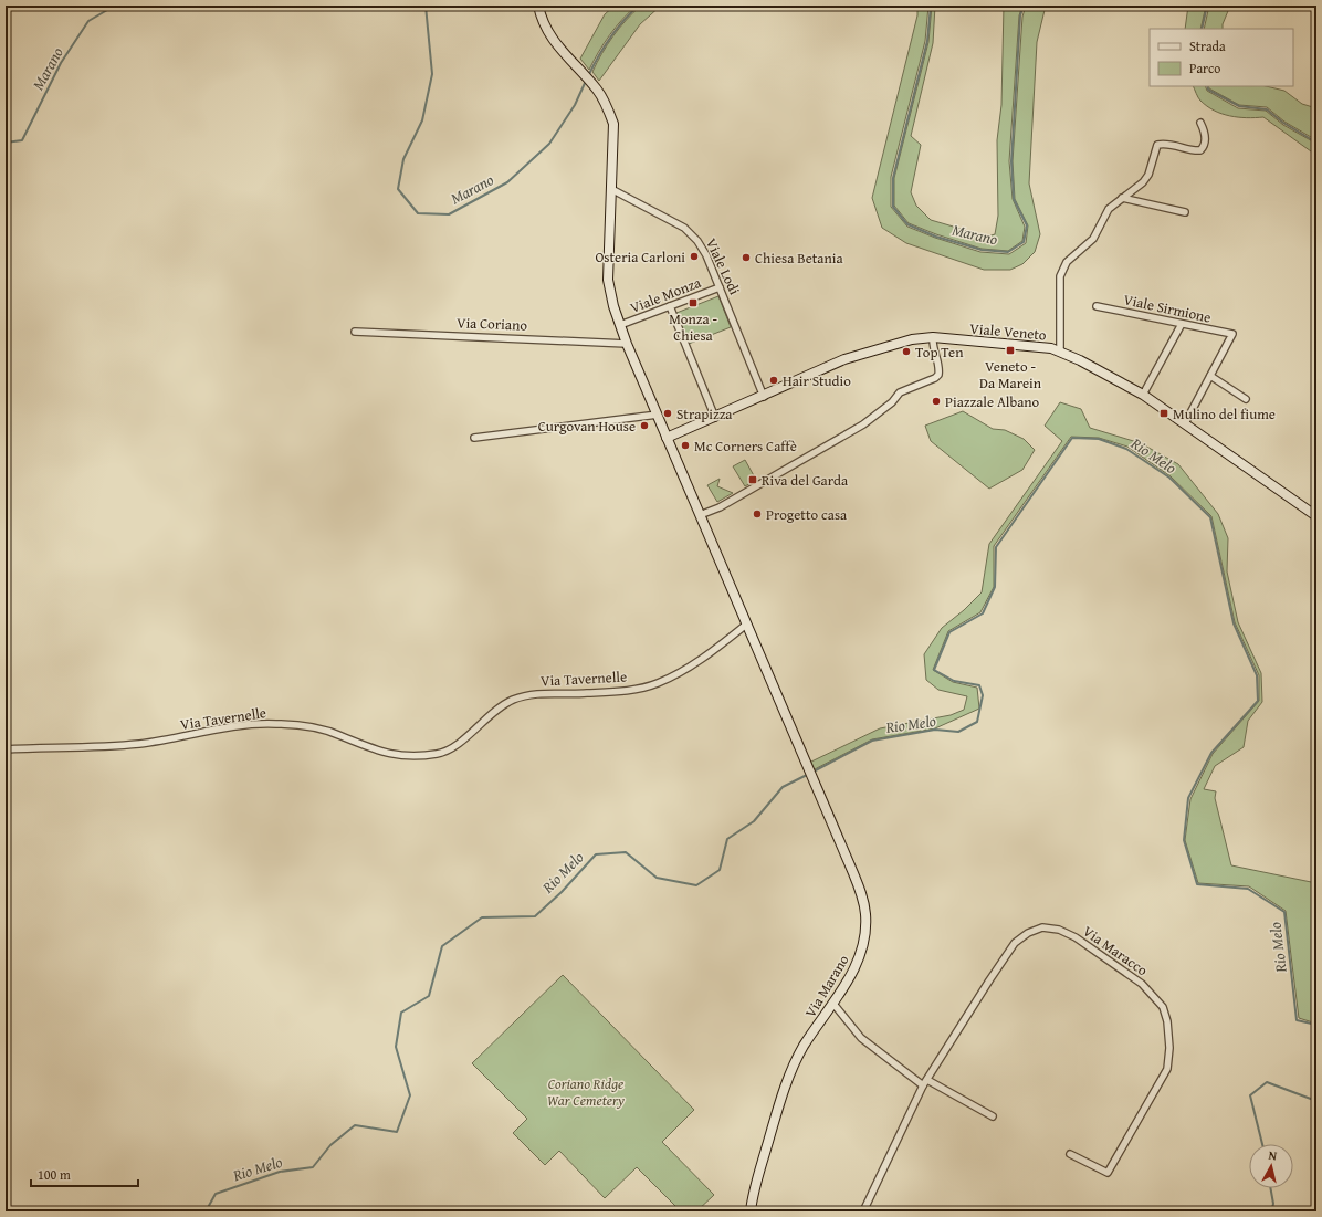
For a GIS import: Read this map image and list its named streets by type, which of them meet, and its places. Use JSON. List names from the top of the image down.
{
  "streets": {
    "main road": ["Viale Veneto", "Via Marano"],
    "street": [
      "Viale Lodi",
      "Viale Monza",
      "Viale Sirmione",
      "Via Coriano",
      "Via Tavernelle",
      "Via Maracco"
    ]
  },
  "crossings": [
    ["Viale Lodi", "Viale Monza"],
    ["Viale Lodi", "Viale Veneto"],
    ["Viale Lodi", "Via Marano"],
    ["Viale Monza", "Via Marano"],
    ["Via Coriano", "Via Marano"],
    ["Viale Veneto", "Via Marano"],
    ["Via Tavernelle", "Via Marano"]
  ],
  "water": ["Marano", "Rio Melo"],
  "parks": ["Coriano Ridge War Cemetery"],
  "places": {
    "other": [
      "Osteria Carloni",
      "Chiesa Betania",
      "Top Ten",
      "Hair Studio",
      "Piazzale Albano",
      "Strapizza",
      "Curgovan House",
      "Mc Corners Caffè",
      "Progetto casa"
    ],
    "transit": [
      "Monza - Chiesa",
      "Veneto - Da Marein",
      "Mulino del fiume",
      "Riva del Garda"
    ]
  },
  "legend": ["Strada", "Parco"],
  "scale_bar": "100 m",
  "north": "top"
}
